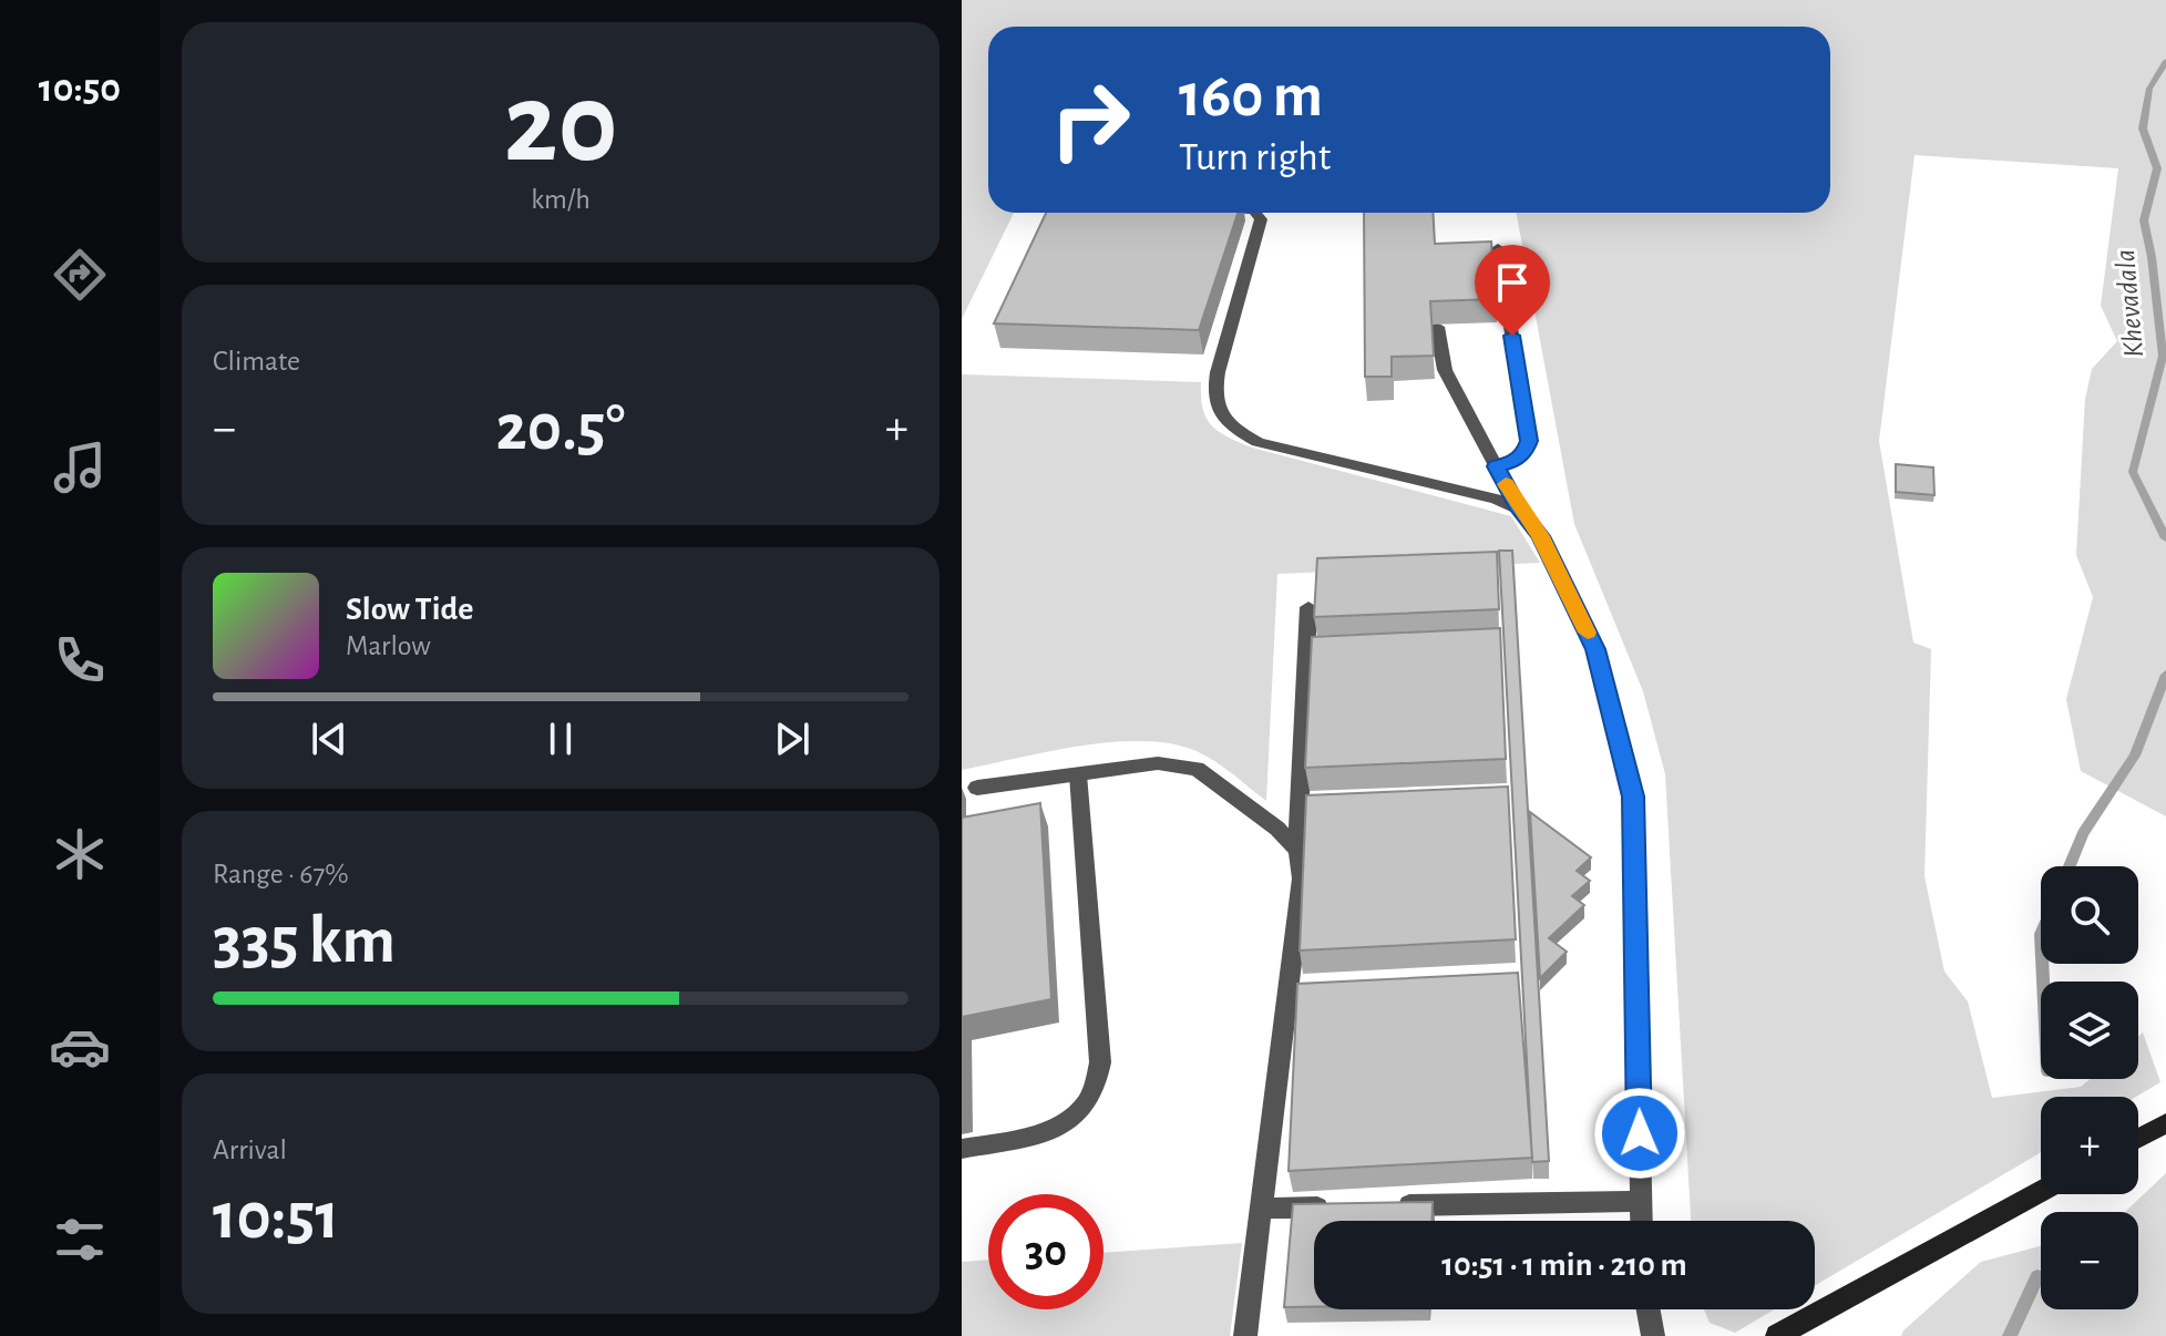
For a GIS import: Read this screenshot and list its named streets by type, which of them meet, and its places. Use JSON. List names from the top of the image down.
{
  "water": ["Khevadala"],
  "page": {
    "tabs": "10:50",
    "tile": [
      ["20", "km/h"],
      "Climate",
      ["Range · 67%", "335 km"],
      ["Arrival", "10:51"]
    ],
    "turn": ["160 m", "Turn right"],
    "heat": ["−", "20.5°", "+"],
    "song": ["Slow Tide", "Marlow"],
    "map_buttons": ["+", "−"],
    "limit": "30",
    "trip": "10:51 · 1 min · 210 m"
  }
}
